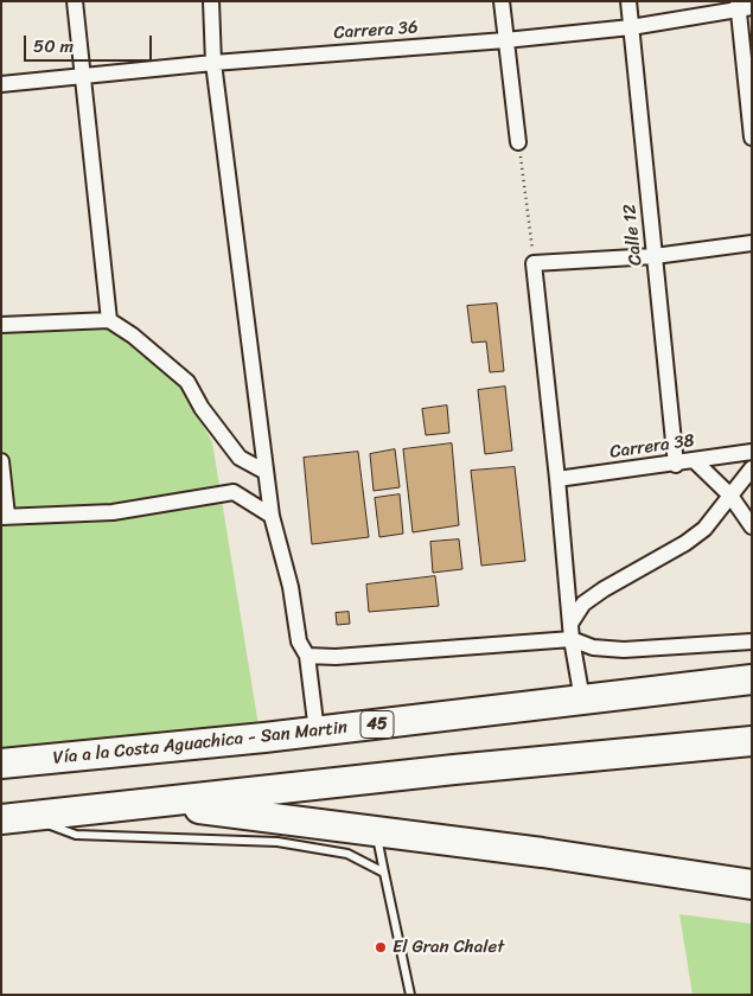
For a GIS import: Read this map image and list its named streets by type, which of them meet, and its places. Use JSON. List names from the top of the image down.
{
  "streets": {
    "highway": ["45", "Vía a la Costa Aguachica - San Martin"],
    "street": ["Carrera 36", "Calle 12", "Carrera 38"]
  },
  "crossings": [
    ["Carrera 36", "Calle 12"],
    ["Calle 12", "Carrera 38"]
  ],
  "places": ["El Gran Chalet"],
  "scale_bar": "50 m"
}
